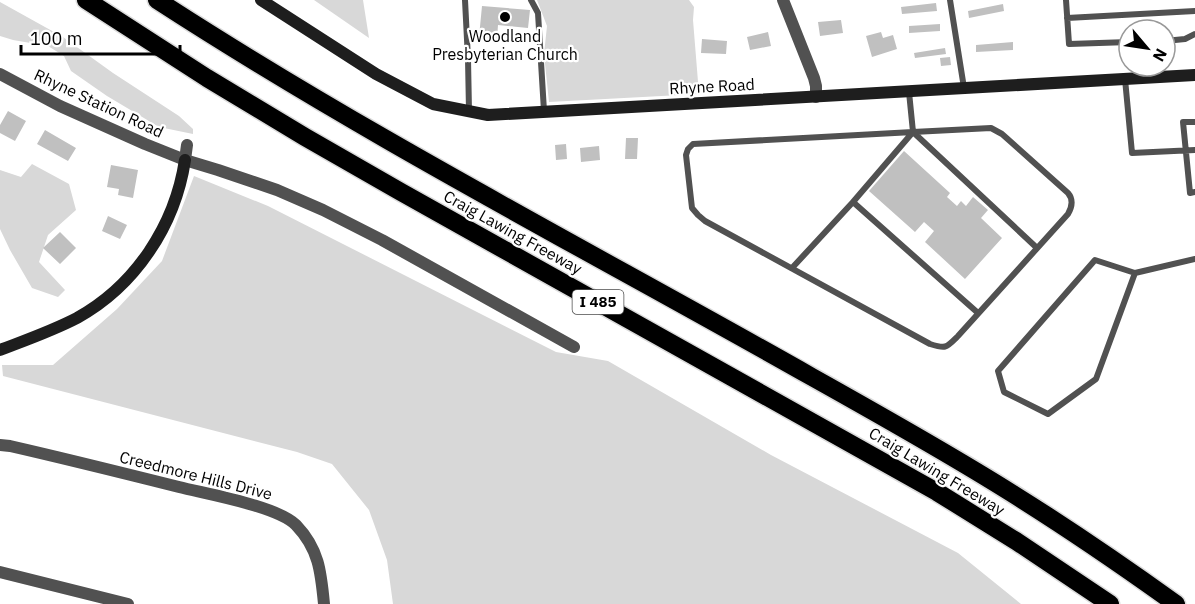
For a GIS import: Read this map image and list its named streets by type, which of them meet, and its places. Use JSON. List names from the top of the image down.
{
  "streets": {
    "highway": ["Craig Lawing Freeway", "I 485"],
    "street": ["Rhyne Road", "Rhyne Station Road", "Creedmore Hills Drive"]
  },
  "places": ["Woodland Presbyterian Church"],
  "scale_bar": "100 m",
  "north": "bottom right"
}
